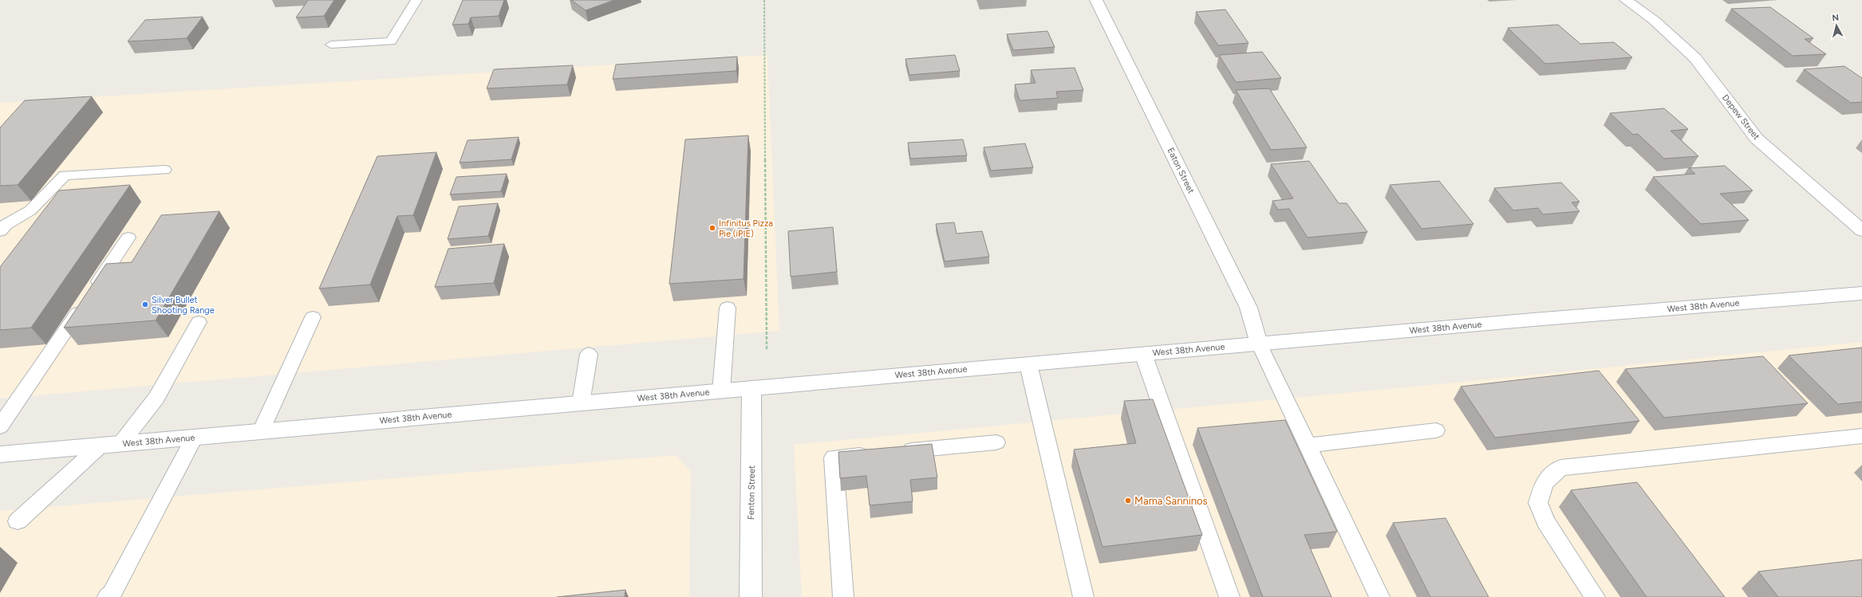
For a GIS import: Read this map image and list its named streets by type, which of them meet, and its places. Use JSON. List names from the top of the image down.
{
  "streets": {
    "main road": [
      "Depew Street",
      "Eaton Street",
      "West 38th Avenue",
      "Fenton Street"
    ]
  },
  "crossings": [
    ["Eaton Street", "West 38th Avenue"],
    ["West 38th Avenue", "Fenton Street"]
  ],
  "places": ["Infinitus Pizza Pie (iPIE)", "Silver Bullet Shooting Range", "Mama Sanninos"],
  "north": "top"
}
